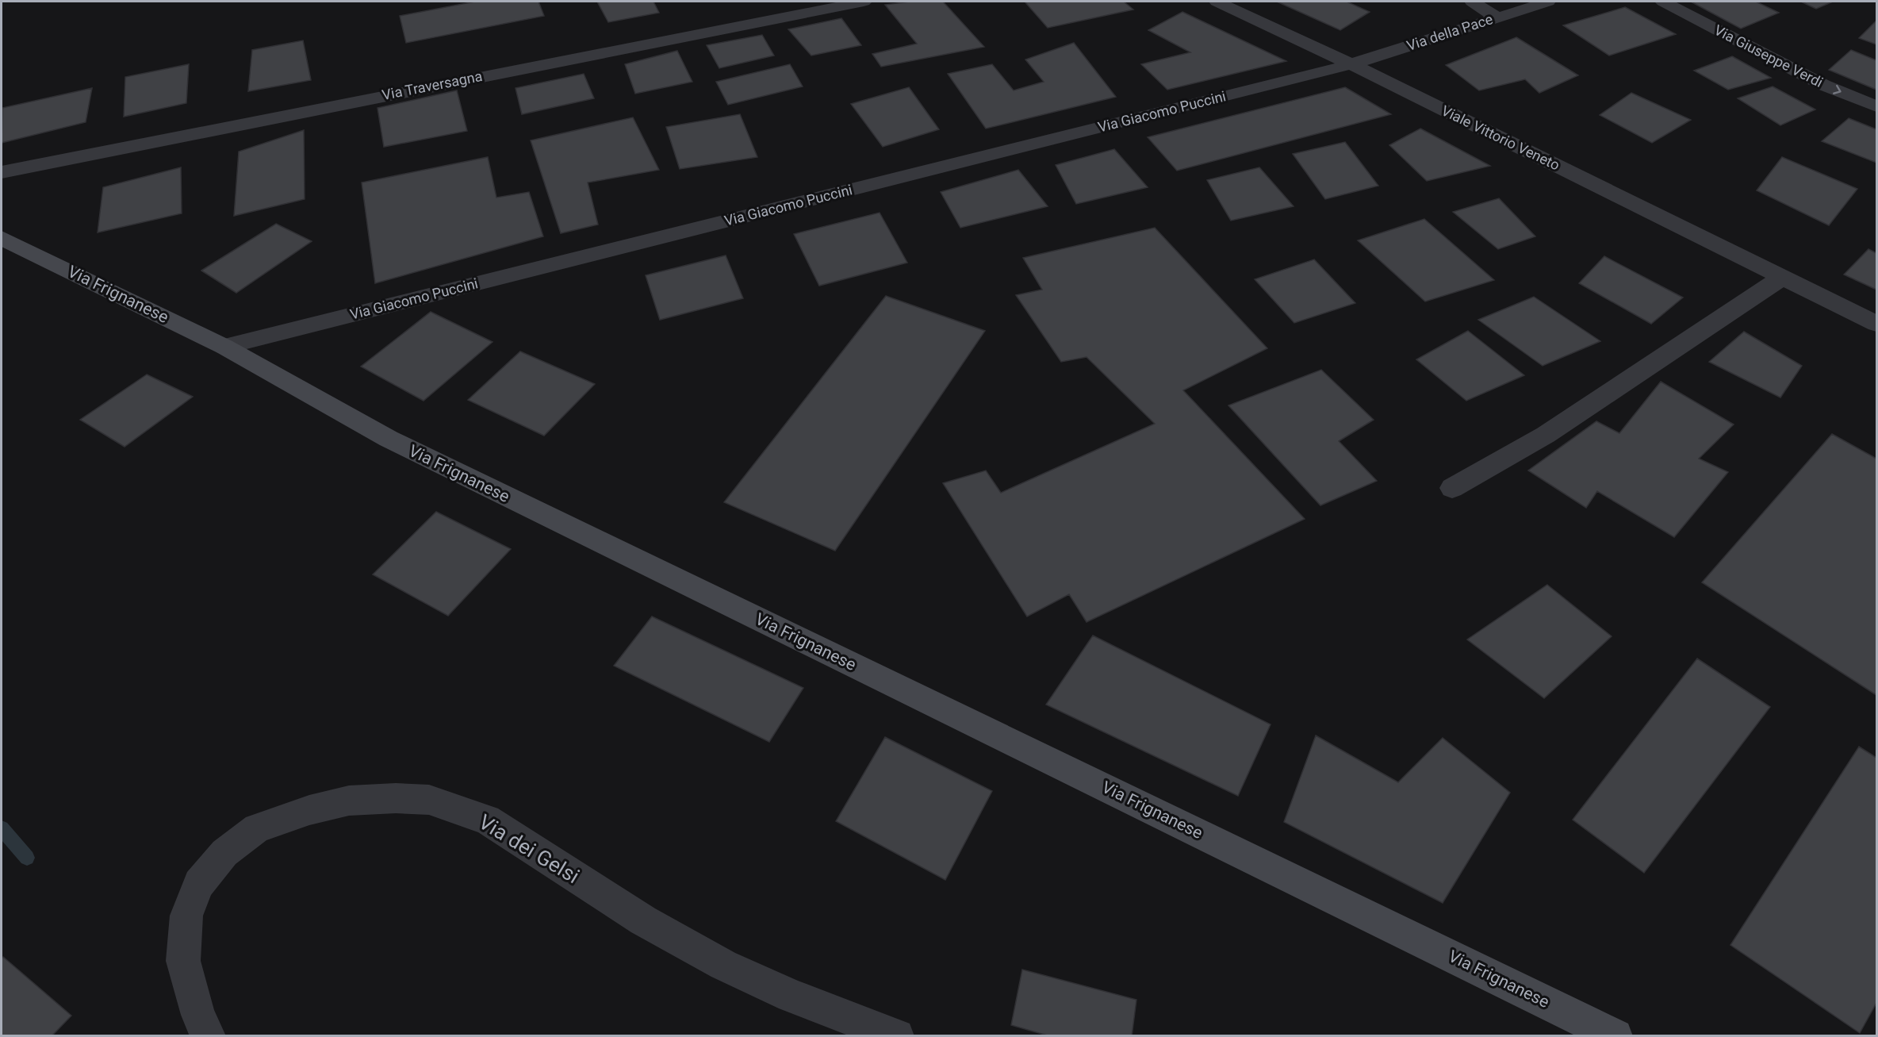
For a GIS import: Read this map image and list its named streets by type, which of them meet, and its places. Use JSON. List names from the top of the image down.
{
  "streets": {
    "main road": ["Via Frignanese"],
    "street": [
      "Via della Pace",
      "Via Giuseppe Verdi",
      "Via Traversagna",
      "Via Giacomo Puccini",
      "Viale Vittorio Veneto",
      "Via dei Gelsi"
    ]
  },
  "crossings": [
    ["Via della Pace", "Via Giacomo Puccini"],
    ["Via della Pace", "Viale Vittorio Veneto"],
    ["Via Giacomo Puccini", "Viale Vittorio Veneto"],
    ["Via Giacomo Puccini", "Via Frignanese"]
  ],
  "one_way": ["Via Giuseppe Verdi"]
}
